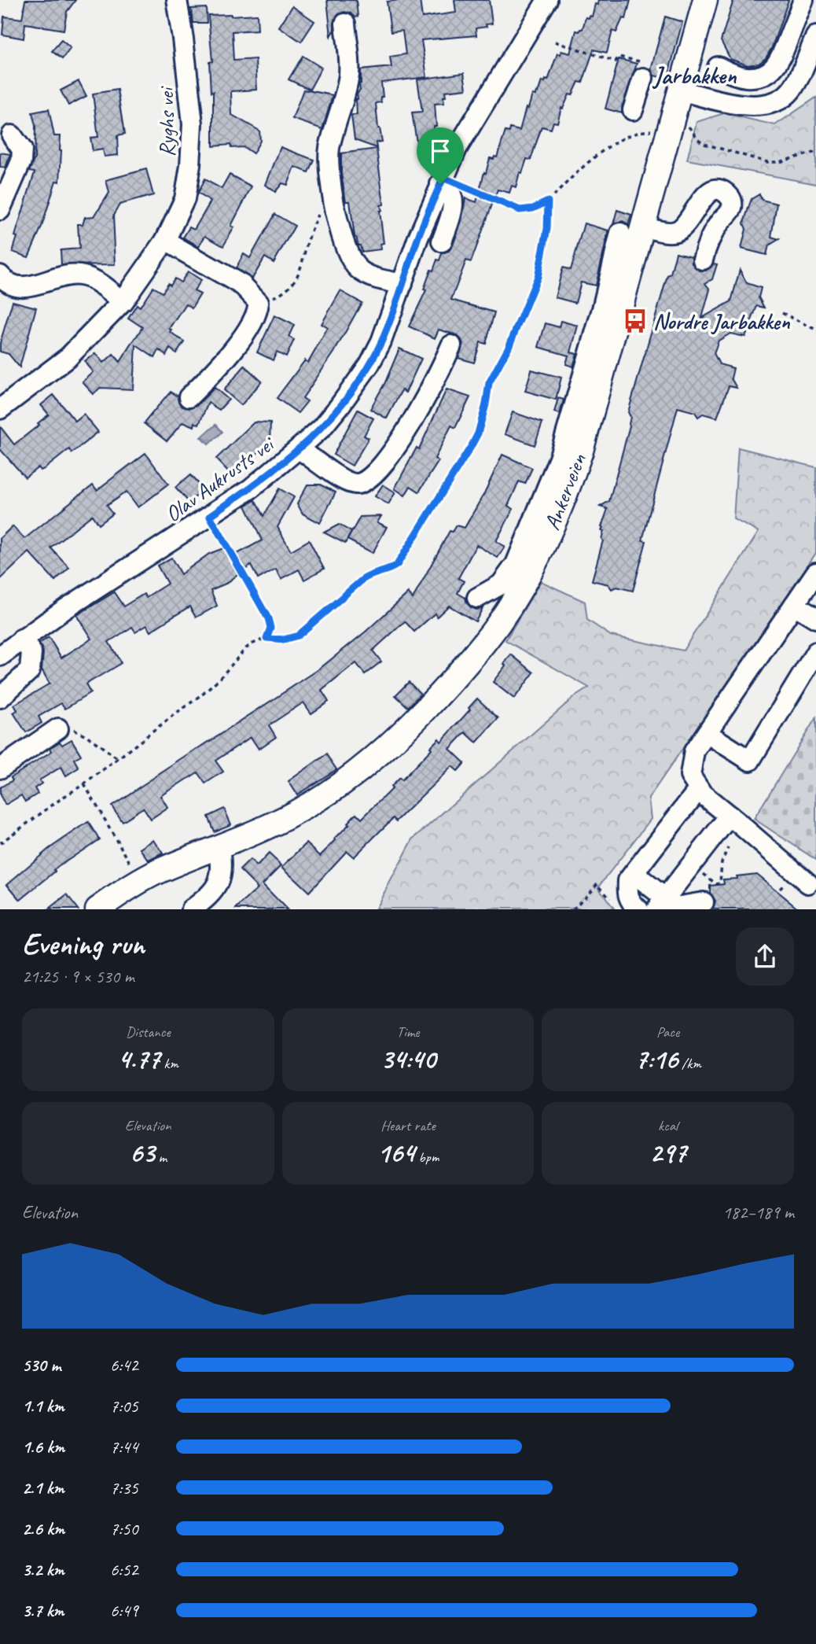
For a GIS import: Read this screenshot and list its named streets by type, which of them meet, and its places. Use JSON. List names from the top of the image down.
{
  "streets": {
    "main road": ["Ankerveien"],
    "street": ["Ryghs vei", "Olav Aukrusts vei"]
  },
  "districts": ["Jarbakken"],
  "places": {
    "bus stop": ["Nordre Jarbakken"]
  },
  "page": {
    "heading": ["Evening run", "21:25 · 9 × 530 m"],
    "stats": [
      ["Distance", "4.77 km"],
      ["Time", "34:40"],
      ["Pace", "7:16 /km"],
      ["Elevation", "63 m"],
      ["Heart rate", "164 bpm"],
      ["kcal", "297"]
    ],
    "chart": ["Elevation", "182–189 m"],
    "list": [
      {
        "name": "530 m",
        "note": "6:42"
      },
      {
        "name": "1.1 km",
        "note": "7:05"
      },
      {
        "name": "1.6 km",
        "note": "7:44"
      },
      {
        "name": "2.1 km",
        "note": "7:35"
      },
      {
        "name": "2.6 km",
        "note": "7:50"
      },
      {
        "name": "3.2 km",
        "note": "6:52"
      },
      {
        "name": "3.7 km",
        "note": "6:49"
      }
    ]
  }
}
